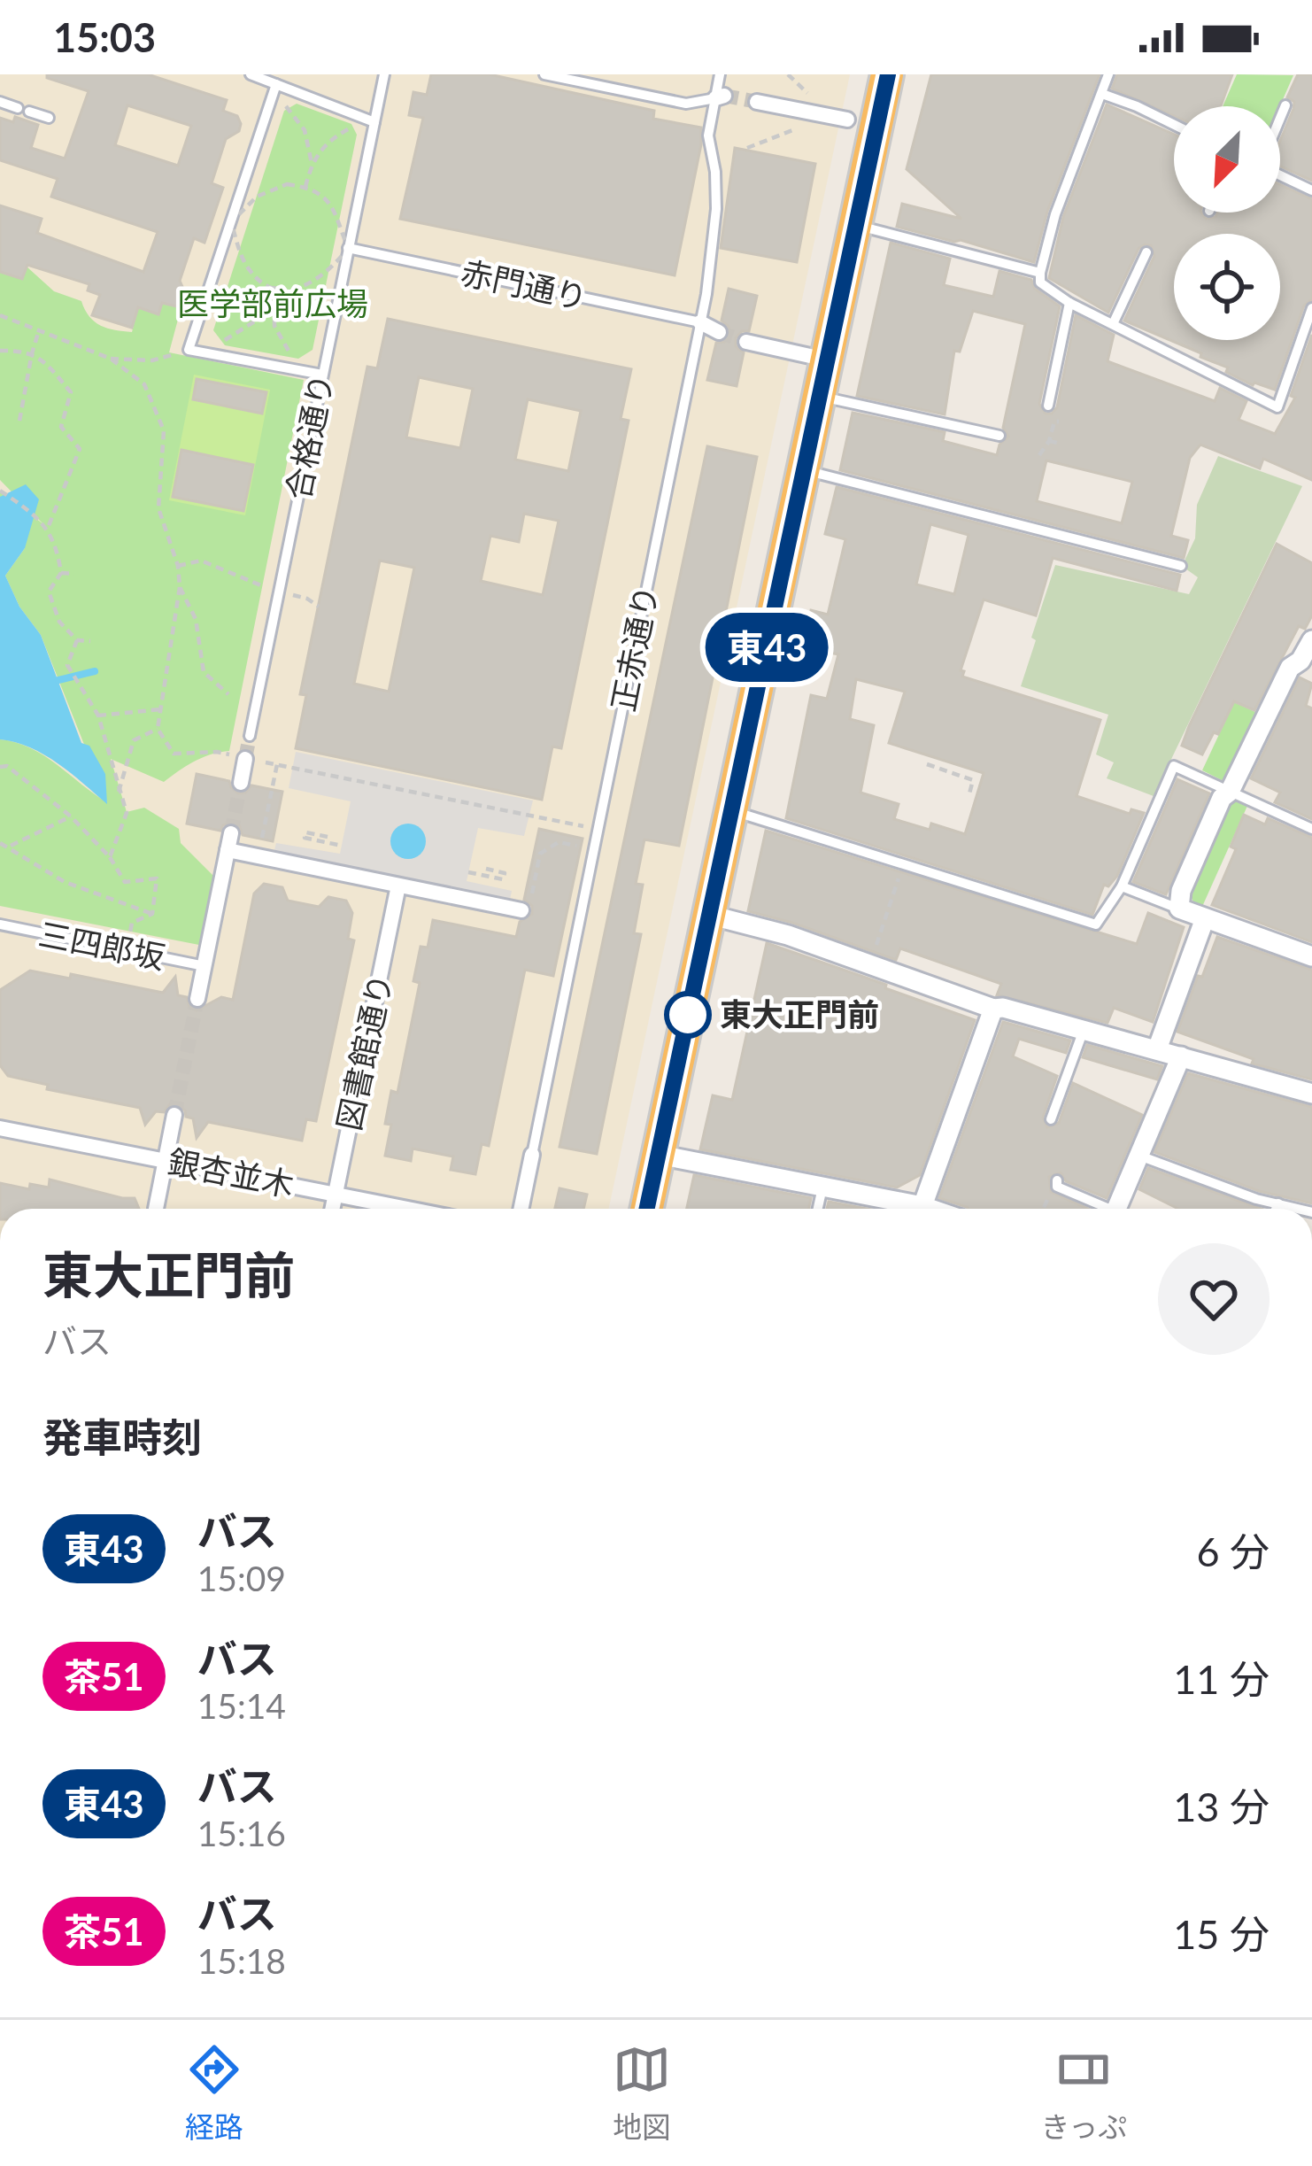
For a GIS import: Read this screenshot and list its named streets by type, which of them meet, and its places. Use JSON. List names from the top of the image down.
{
  "streets": {
    "street": ["正赤通り", "図書館通り", "銀杏並木"],
    "lane": ["赤門通り", "合格通り", "三四郎坂"]
  },
  "crossings": [
    ["赤門通り", "合格通り"],
    ["赤門通り", "正赤通り"],
    ["図書館通り", "銀杏並木"]
  ],
  "parks": ["医学部前広場"],
  "places": ["東大正門前"],
  "lines": ["bus line 東43"],
  "north": "bottom left",
  "page": {
    "status": "15:03",
    "on_map": "東43",
    "heading": [
      ["東大正門前", "バス"],
      "発車時刻"
    ],
    "list": [
      {
        "mark": "東43",
        "name": "バス",
        "note": "15:09",
        "value": "6 分"
      },
      {
        "mark": "茶51",
        "name": "バス",
        "note": "15:14",
        "value": "11 分"
      },
      {
        "mark": "東43",
        "name": "バス",
        "note": "15:16",
        "value": "13 分"
      },
      {
        "mark": "茶51",
        "name": "バス",
        "note": "15:18",
        "value": "15 分"
      }
    ],
    "tabs": ["経路", "地図", "きっぷ"]
  }
}
